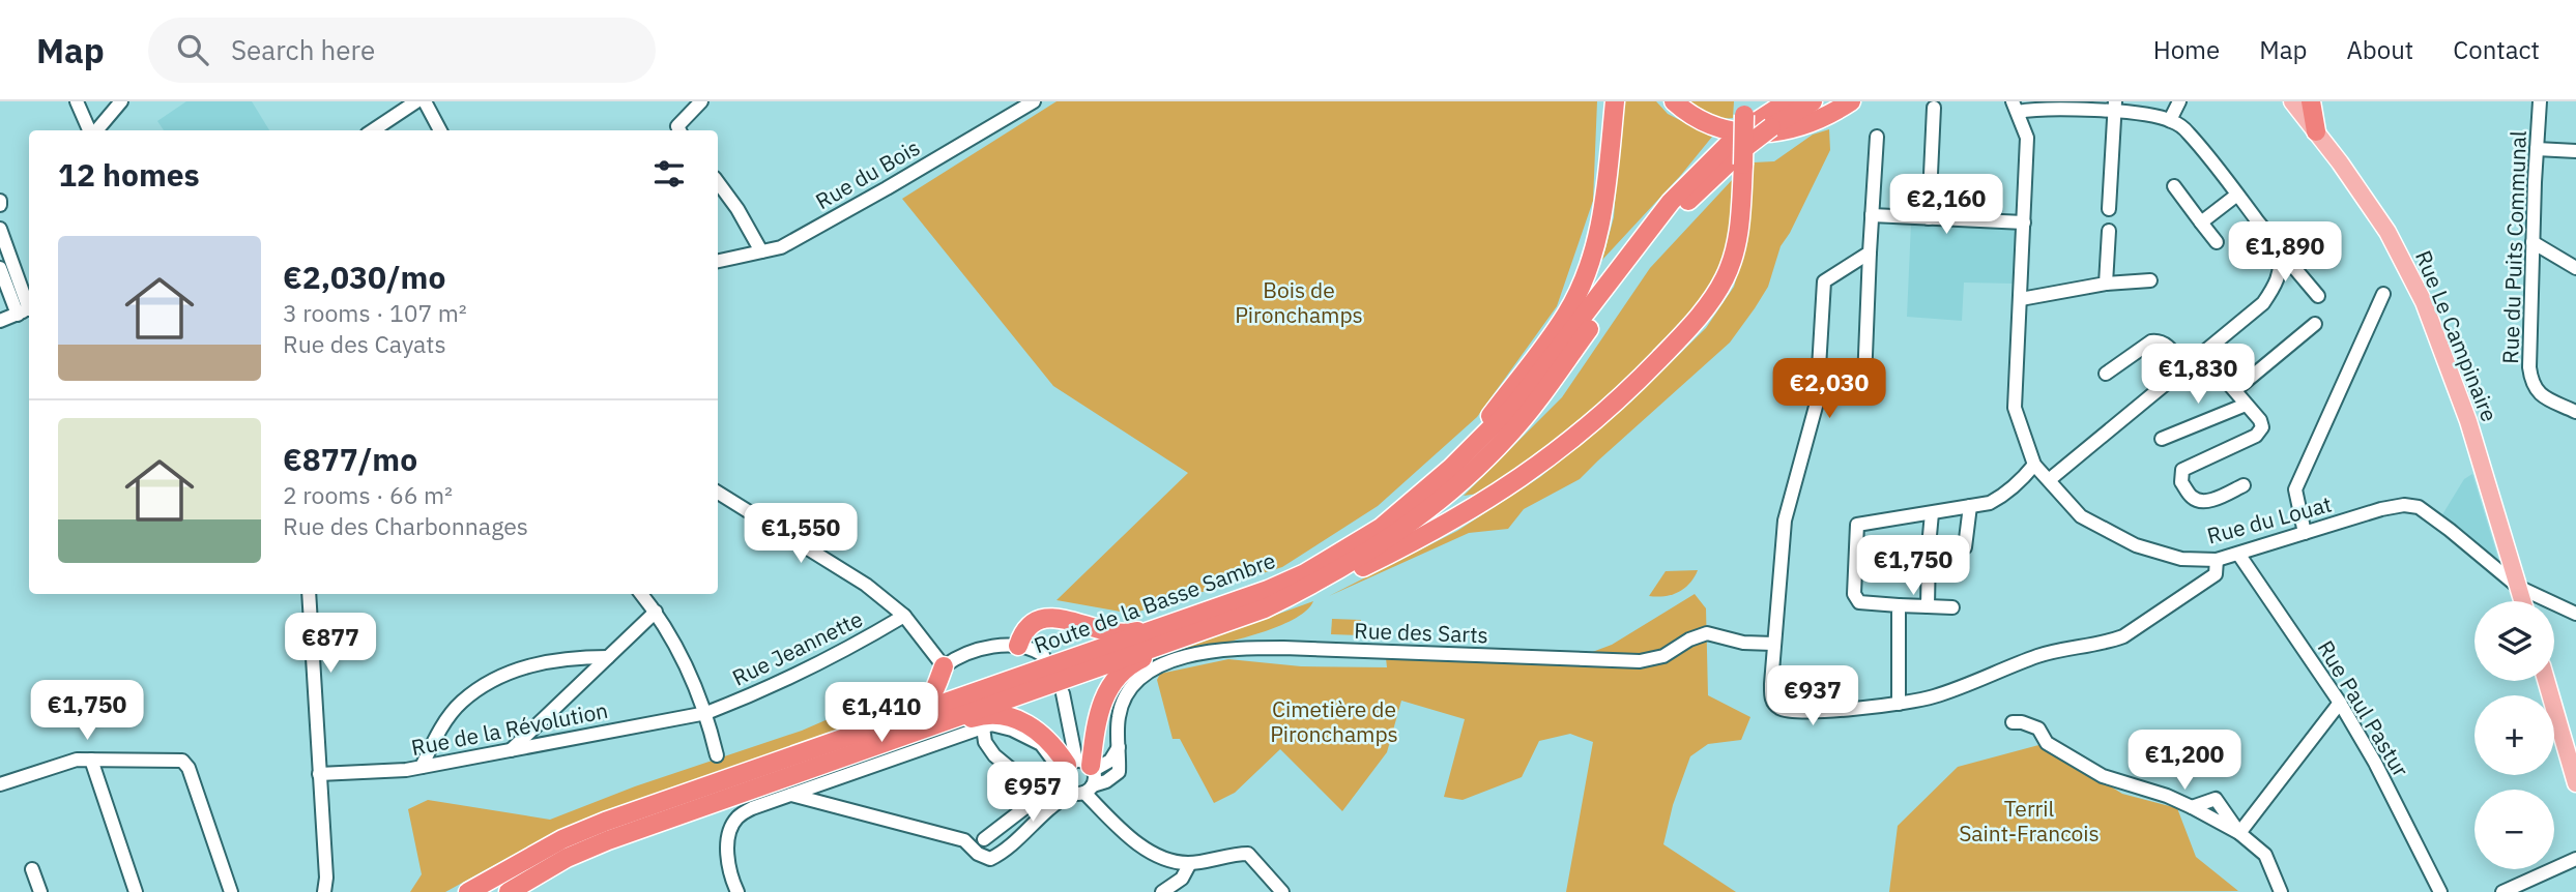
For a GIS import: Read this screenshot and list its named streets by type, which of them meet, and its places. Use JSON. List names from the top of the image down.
{
  "streets": {
    "highway": ["Route de la Basse Sambre"],
    "main road": ["Rue Le Campinaire"],
    "street": [
      "Rue du Bois",
      "Rue du Puits Communal",
      "Rue du Louat",
      "Rue des Sarts",
      "Rue Jeannette",
      "Rue Paul Pastur",
      "Rue de la Révolution"
    ]
  },
  "crossings": [
    ["Rue Le Campinaire", "Rue du Louat"],
    ["Rue du Louat", "Rue Paul Pastur"],
    ["Rue Jeannette", "Rue de la Révolution"]
  ],
  "parks": ["Bois de Pironchamps", "Cimetière de Pironchamps", "Terril Saint-Francois"],
  "page": {
    "header": "Map",
    "search": "Search here",
    "nav": [
      "Home",
      "Map",
      "About",
      "Contact"
    ],
    "heading": "12 homes",
    "price": [
      "€2,160",
      "€1,890",
      "€1,830",
      "€2,030",
      "€1,550",
      "€1,750",
      "€877",
      "€937",
      "€1,750",
      "€1,410",
      "€1,200",
      "€957"
    ],
    "list": [
      {
        "name": "€2,030/mo",
        "note": "3 rooms · 107 m² · Rue des Cayats"
      },
      {
        "name": "€877/mo",
        "note": "2 rooms · 66 m² · Rue des Charbonnages"
      }
    ],
    "map_buttons": ["+", "−"]
  }
}
